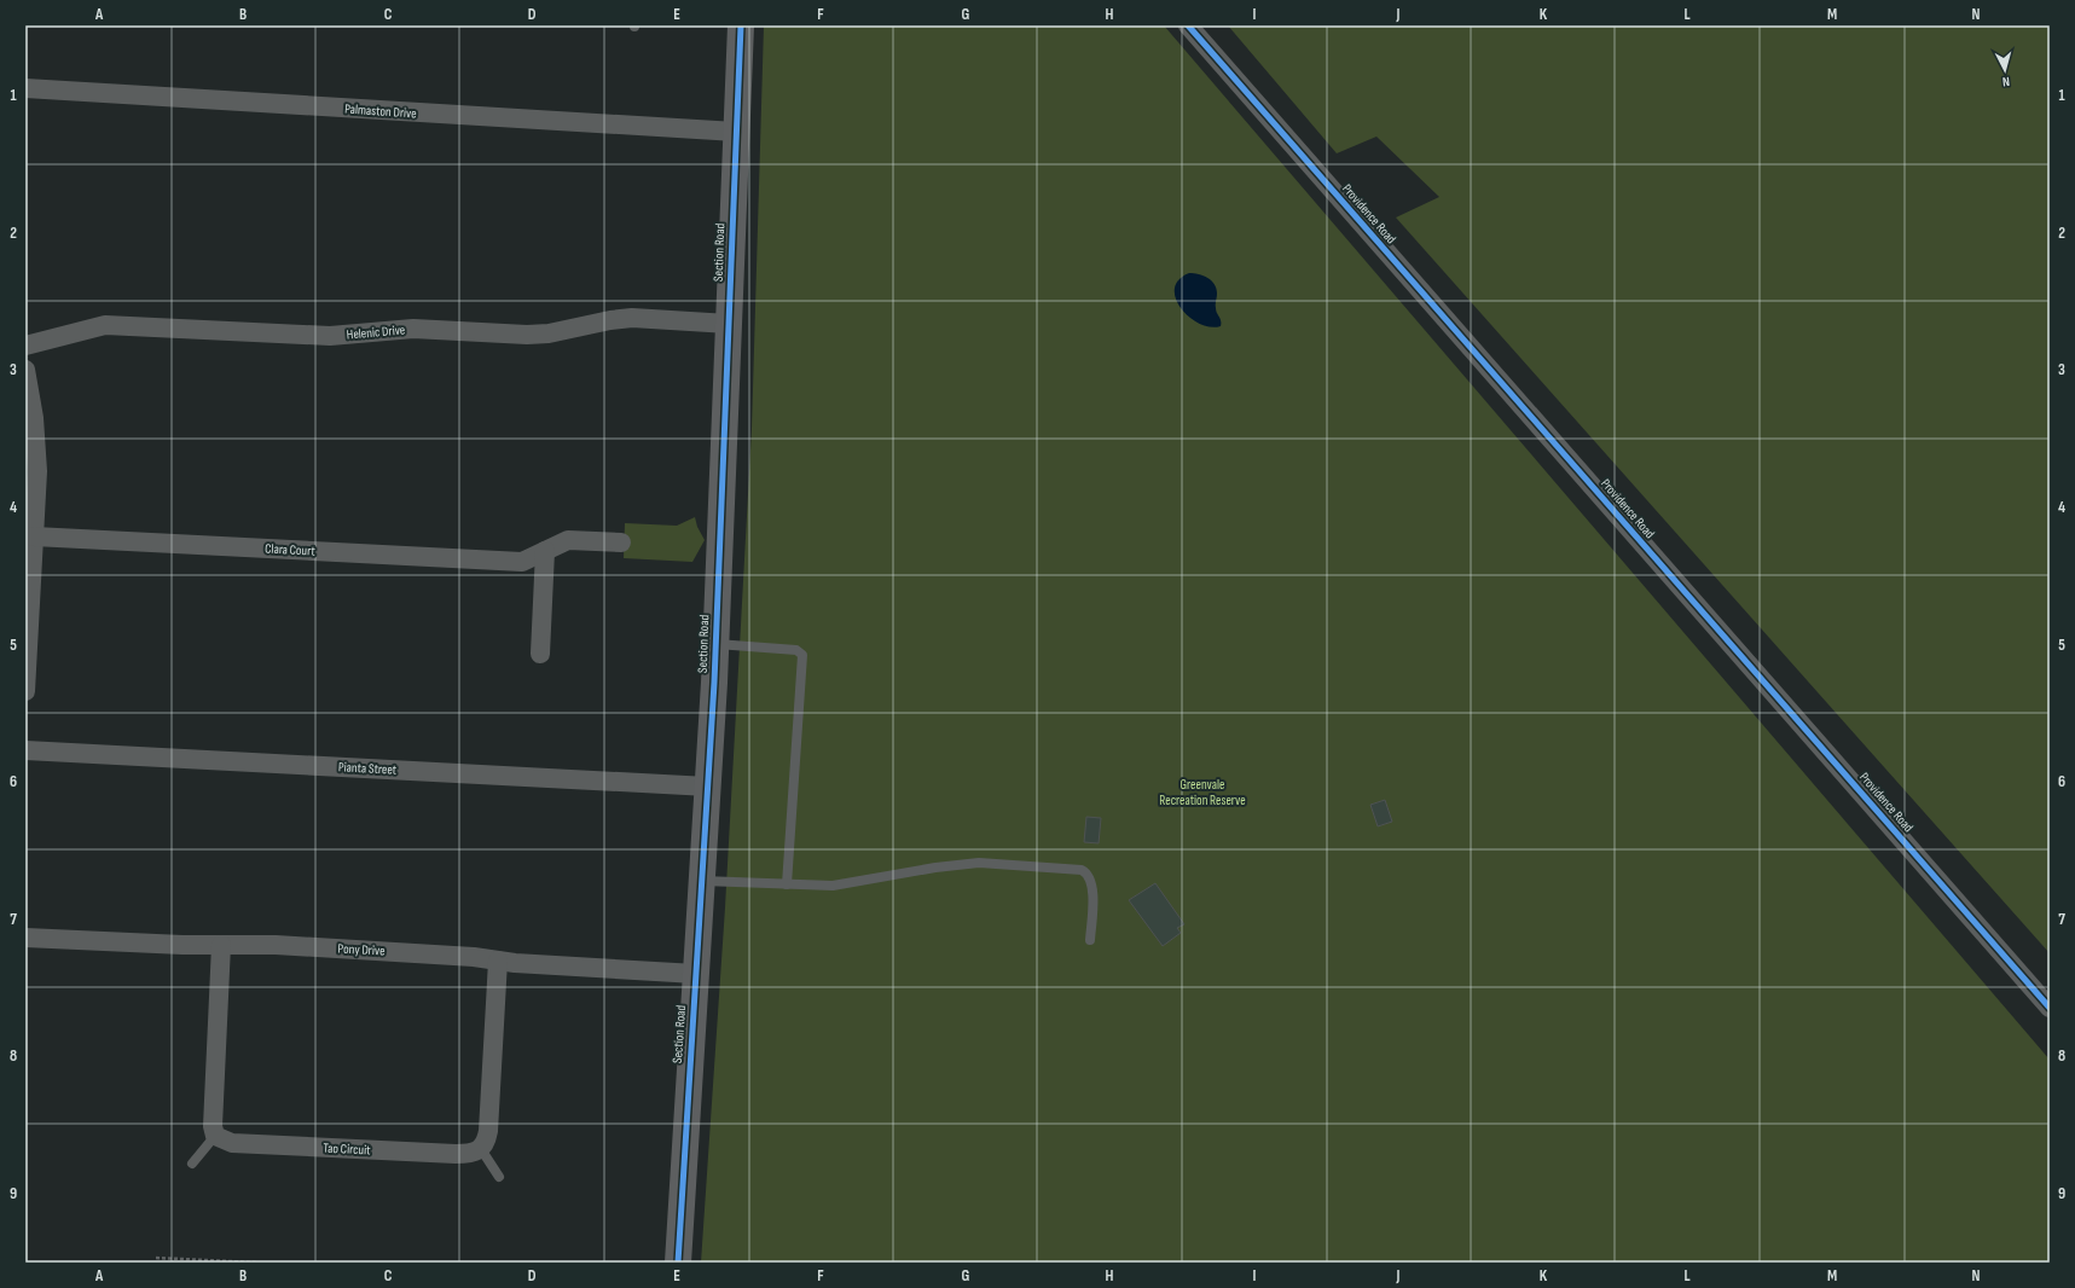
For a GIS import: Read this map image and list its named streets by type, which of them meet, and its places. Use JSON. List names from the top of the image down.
{
  "streets": {
    "street": [
      "Palmaston Drive",
      "Providence Road",
      "Section Road",
      "Helenic Drive",
      "Clara Court",
      "Pianta Street",
      "Pony Drive",
      "Tao Circuit"
    ]
  },
  "crossings": [
    ["Palmaston Drive", "Section Road"],
    ["Section Road", "Helenic Drive"],
    ["Section Road", "Pianta Street"],
    ["Section Road", "Pony Drive"]
  ],
  "parks": ["Greenvale Recreation Reserve"],
  "north": "bottom",
  "grid": {
    "columns": [
      "A",
      "B",
      "C",
      "D",
      "E",
      "F",
      "G",
      "H",
      "I",
      "J",
      "K",
      "L",
      "M",
      "N"
    ],
    "rows": [
      "1",
      "2",
      "3",
      "4",
      "5",
      "6",
      "7",
      "8",
      "9"
    ]
  }
}
